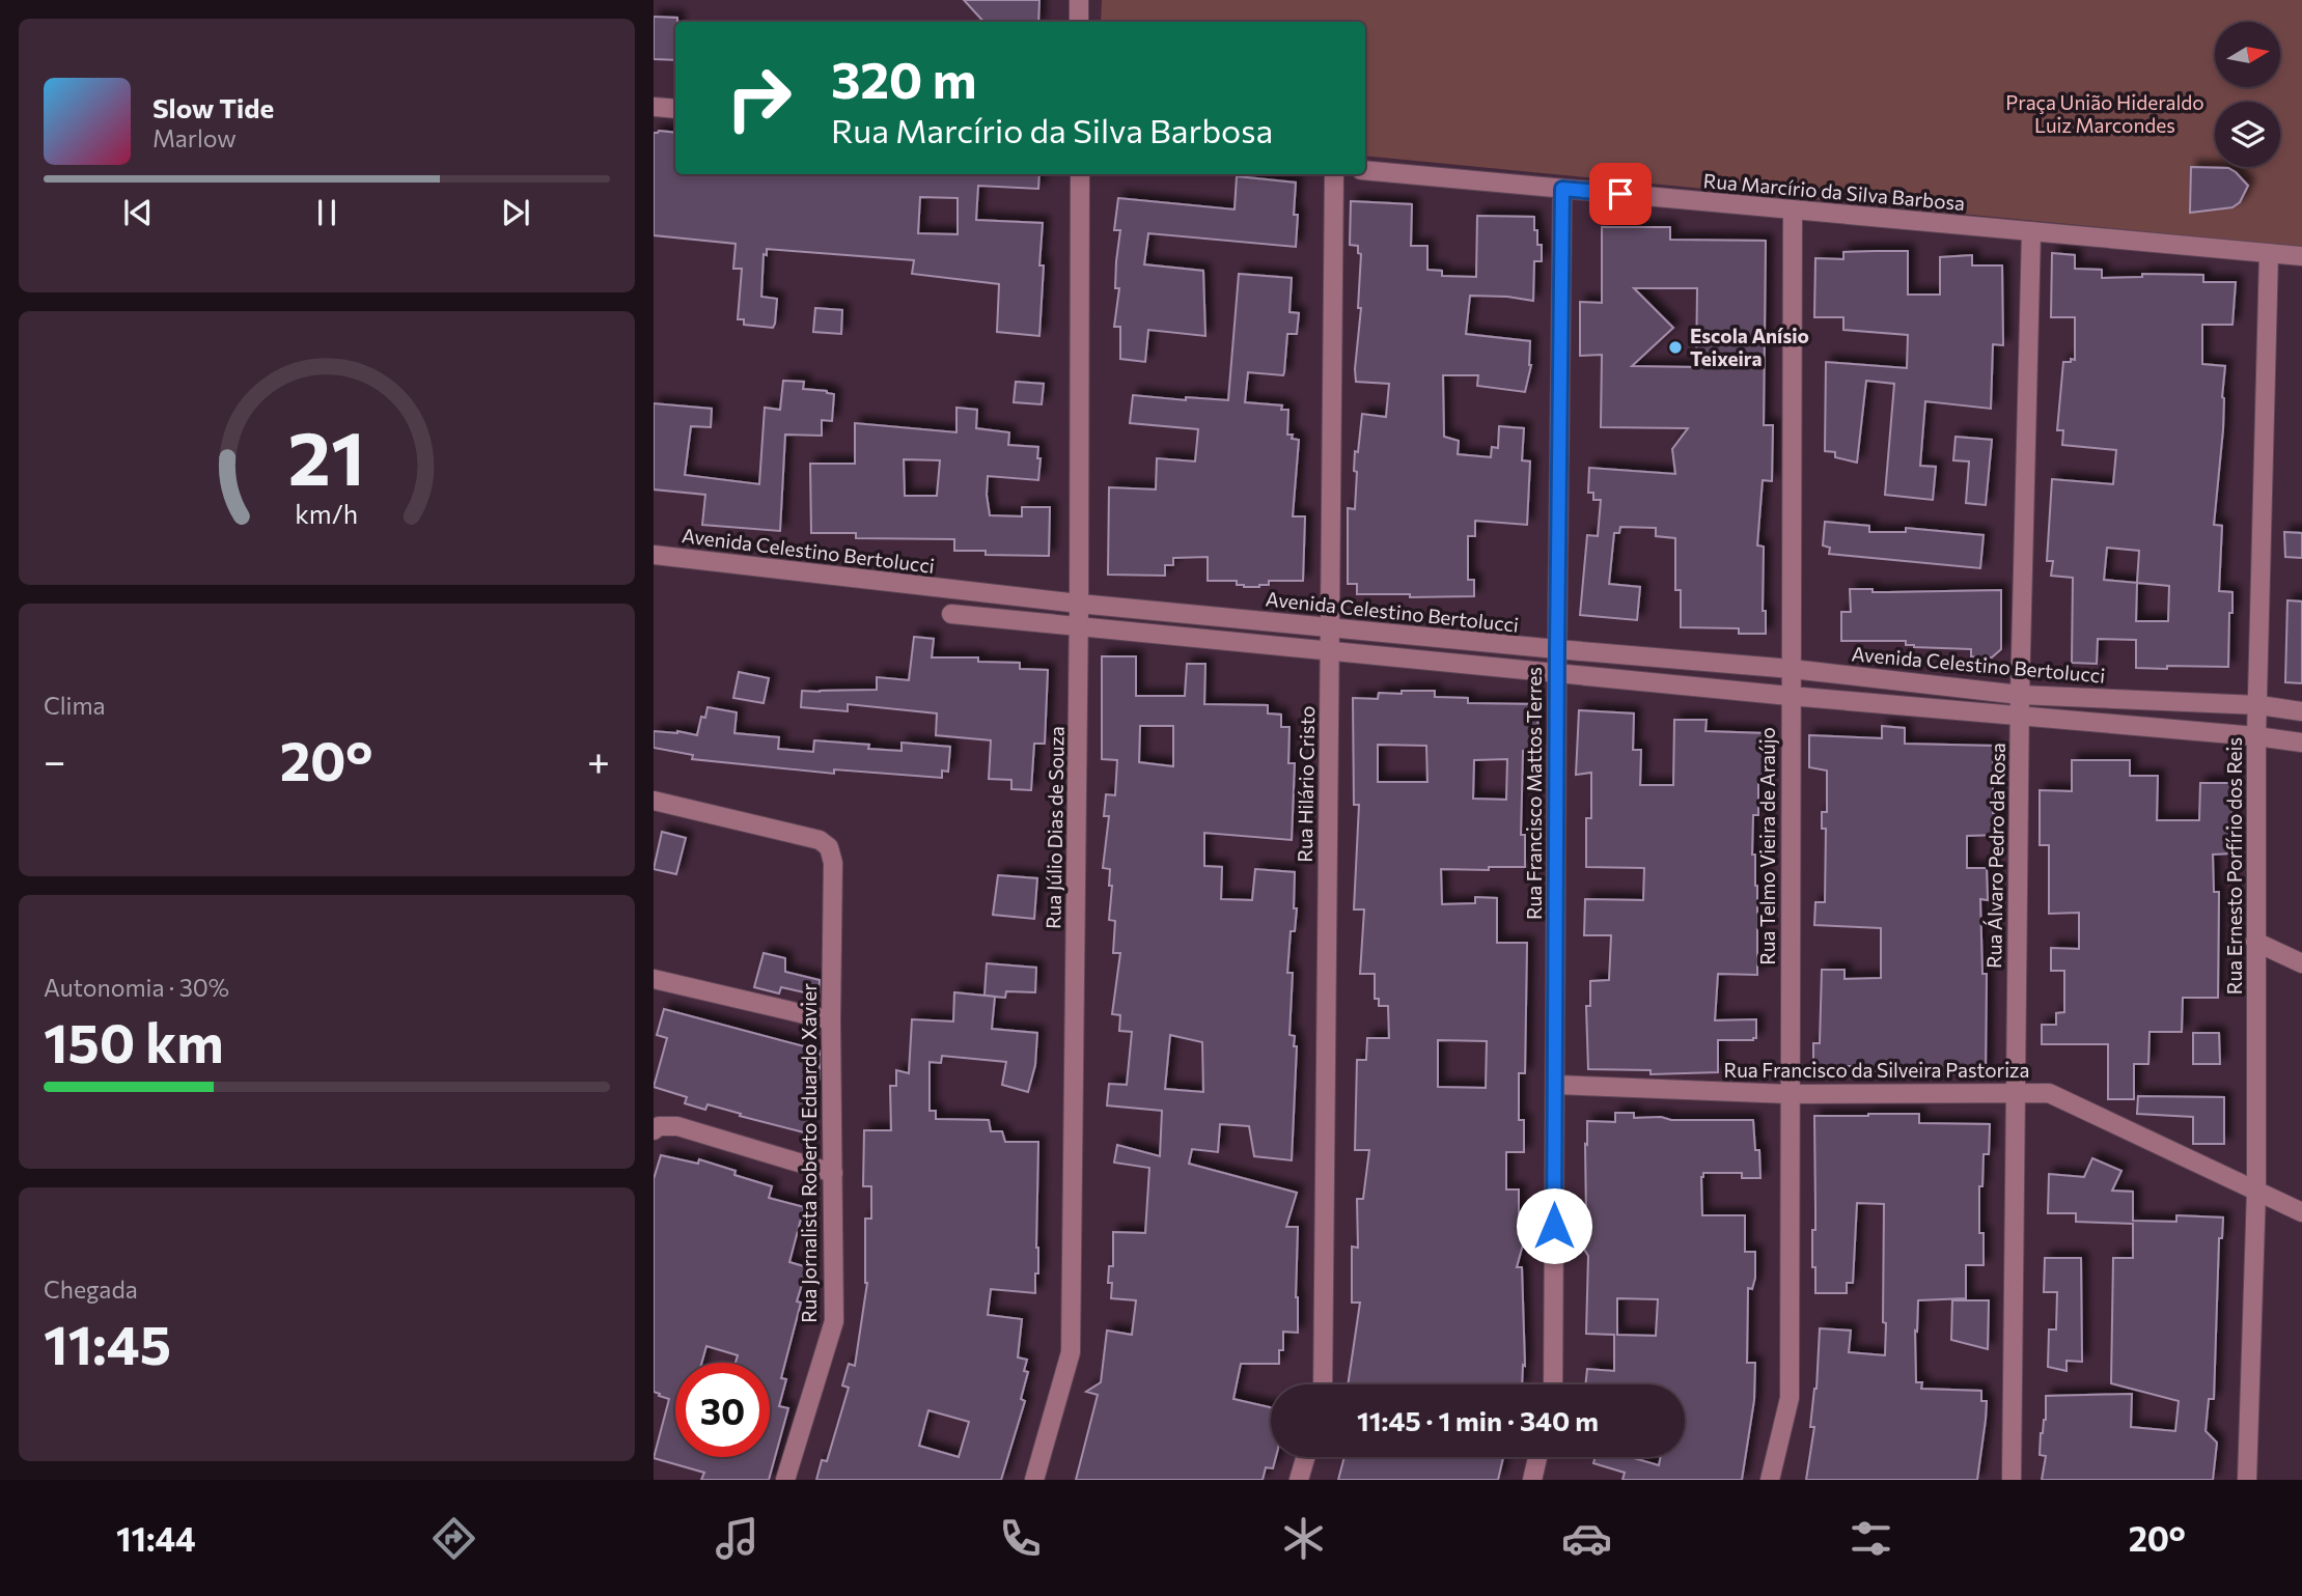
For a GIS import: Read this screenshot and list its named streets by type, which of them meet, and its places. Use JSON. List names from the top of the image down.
{
  "streets": {
    "street": [
      "Rua Marcírio da Silva Barbosa",
      "Avenida Celestino Bertolucci",
      "Rua Hilário Cristo",
      "Rua Francisco Mattos Terres",
      "Rua Júlio Dias de Souza",
      "Rua Telmo Vieira de Araújo",
      "Rua Álvaro Pedro da Rosa",
      "Rua Ernesto Porfírio dos Reis",
      "Rua Francisco da Silveira Pastoriza",
      "Rua Jornalista Roberto Eduardo Xavier"
    ]
  },
  "crossings": [
    ["Rua Marcírio da Silva Barbosa", "Rua Francisco Mattos Terres"],
    ["Rua Marcírio da Silva Barbosa", "Rua Telmo Vieira de Araújo"],
    ["Rua Marcírio da Silva Barbosa", "Rua Álvaro Pedro da Rosa"],
    ["Rua Marcírio da Silva Barbosa", "Rua Ernesto Porfírio dos Reis"],
    ["Avenida Celestino Bertolucci", "Rua Hilário Cristo"],
    ["Avenida Celestino Bertolucci", "Rua Francisco Mattos Terres"],
    ["Avenida Celestino Bertolucci", "Rua Júlio Dias de Souza"],
    ["Avenida Celestino Bertolucci", "Rua Telmo Vieira de Araújo"],
    ["Avenida Celestino Bertolucci", "Rua Álvaro Pedro da Rosa"],
    ["Avenida Celestino Bertolucci", "Rua Ernesto Porfírio dos Reis"],
    ["Rua Francisco Mattos Terres", "Rua Francisco da Silveira Pastoriza"],
    ["Rua Telmo Vieira de Araújo", "Rua Francisco da Silveira Pastoriza"],
    ["Rua Álvaro Pedro da Rosa", "Rua Francisco da Silveira Pastoriza"],
    ["Rua Ernesto Porfírio dos Reis", "Rua Francisco da Silveira Pastoriza"]
  ],
  "parks": ["Praça União Hideraldo Luiz Marcondes"],
  "places": ["Escola Anísio Teixeira"],
  "north": "right",
  "page": {
    "turn": ["320 m", "Rua Marcírio da Silva Barbosa"],
    "song": ["Slow Tide", "Marlow"],
    "tile": [
      "Clima",
      ["Autonomia · 30%", "150 km"],
      ["Chegada", "11:45"]
    ],
    "heat": ["−", "20°", "+"],
    "limit": "30",
    "trip": "11:45 · 1 min · 340 m",
    "tabs": ["11:44", "20°"],
    "gauge": ["21", "km/h"]
  }
}
